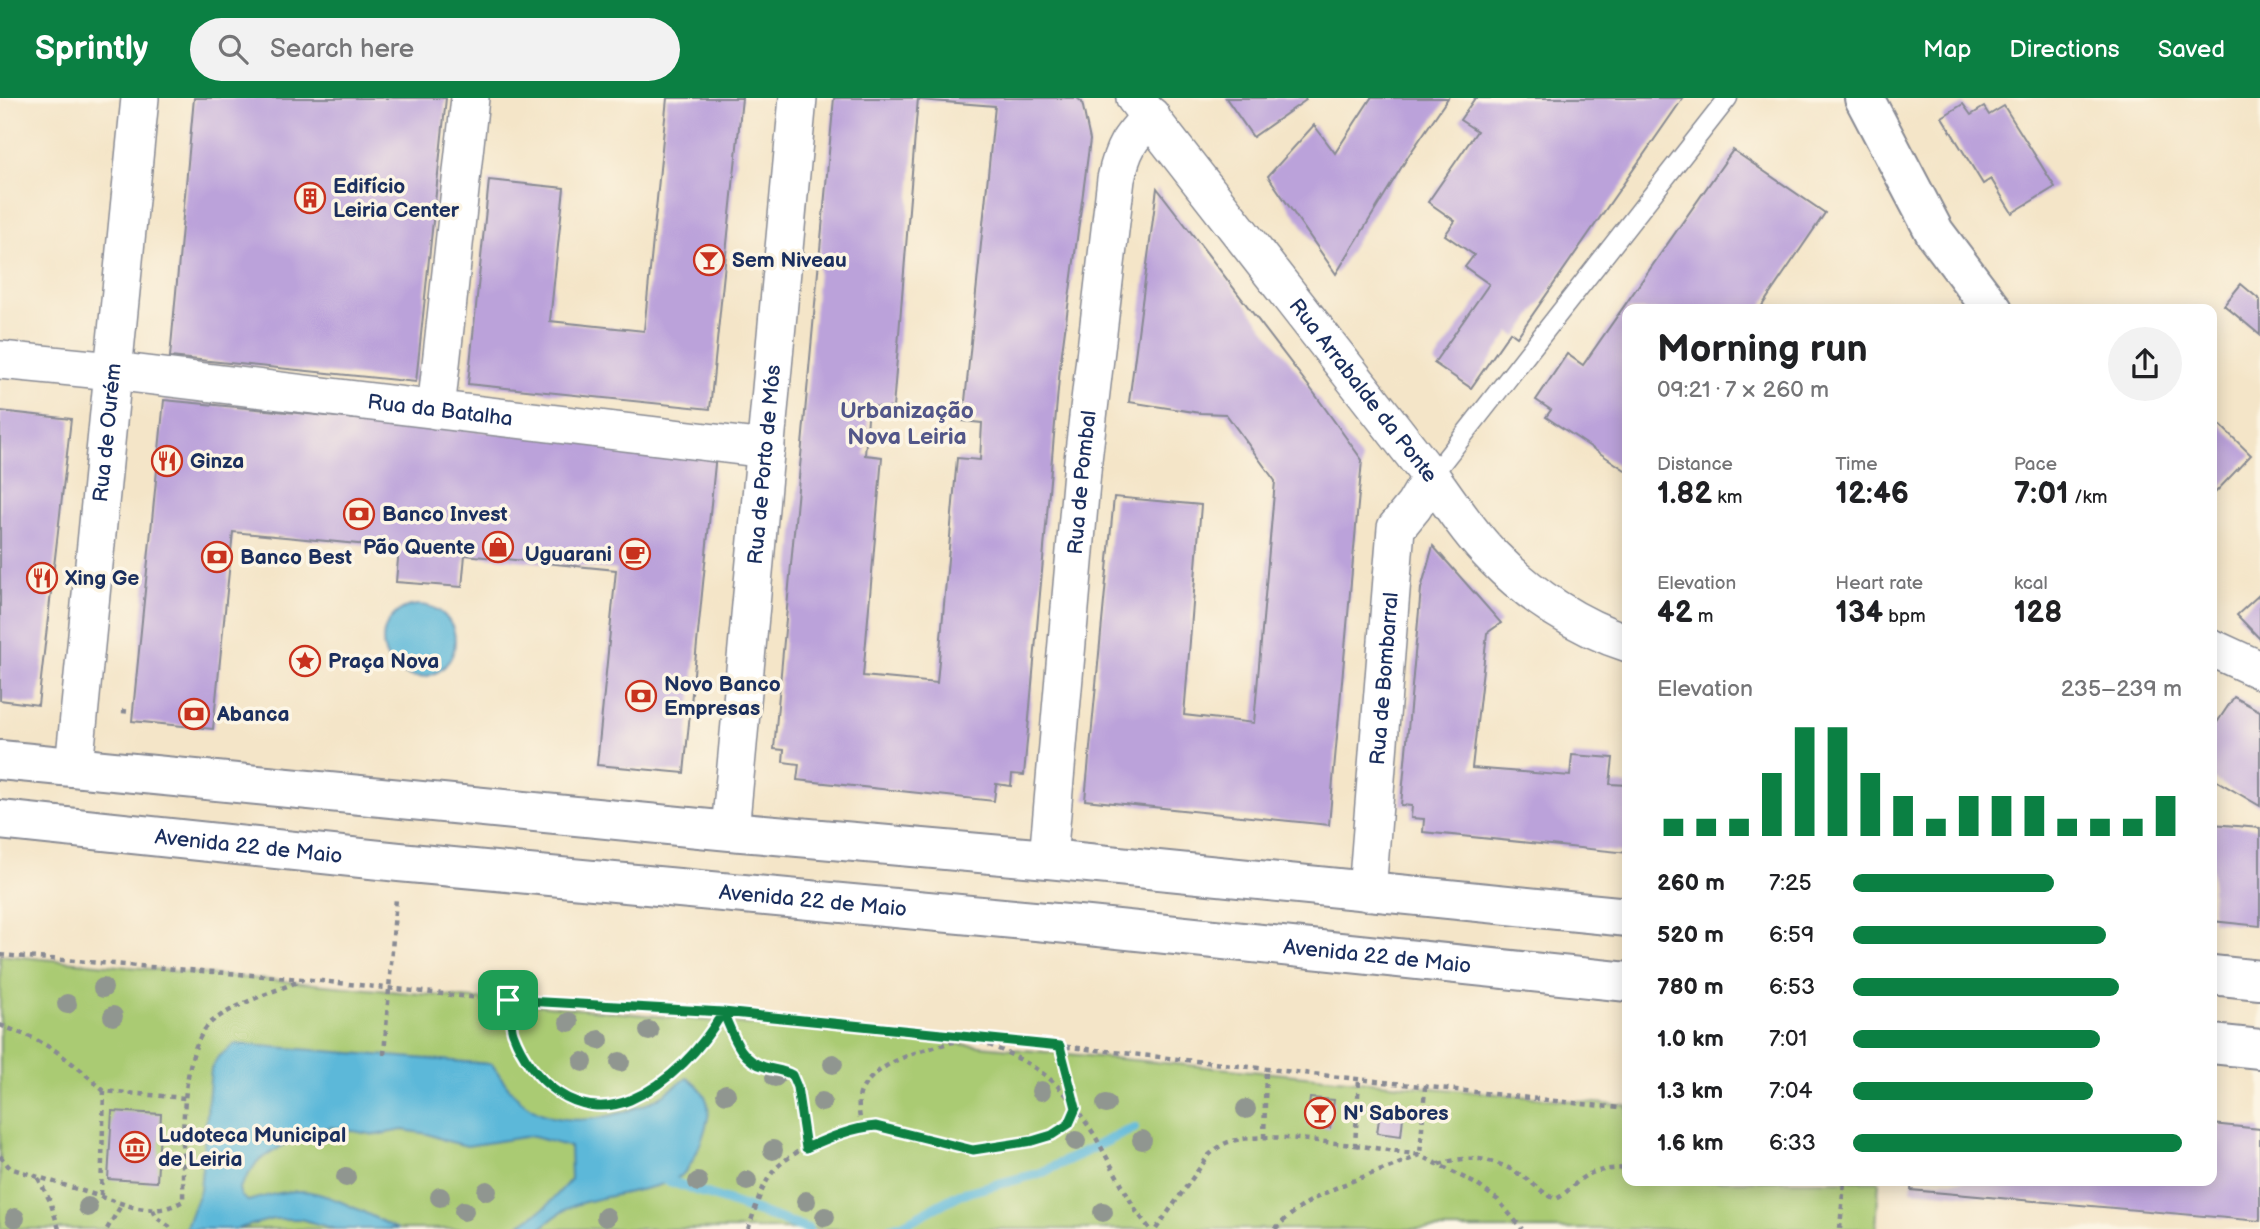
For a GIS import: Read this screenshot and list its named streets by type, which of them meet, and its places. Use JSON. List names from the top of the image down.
{
  "streets": {
    "main road": ["Avenida 22 de Maio"],
    "street": [
      "Rua Arrabalde da Ponte",
      "Rua da Batalha",
      "Rua de Ourém",
      "Rua de Porto de Mós",
      "Rua de Pombal",
      "Rua de Bombarral"
    ]
  },
  "crossings": [
    ["Rua Arrabalde da Ponte", "Rua de Pombal"],
    ["Rua Arrabalde da Ponte", "Rua de Bombarral"],
    ["Rua da Batalha", "Rua de Ourém"],
    ["Rua da Batalha", "Rua de Porto de Mós"]
  ],
  "districts": ["Urbanização Nova Leiria"],
  "places": {
    "building": ["Edifício Leiria Center"],
    "bar": ["Sem Niveau", "N' Sabores"],
    "restaurant": ["Ginza", "Xing Ge"],
    "bank": [
      "Banco Invest",
      "Banco Best",
      "Novo Banco Empresas",
      "Abanca"
    ],
    "shop": ["Pão Quente"],
    "cafe": ["Uguarani"],
    "place": ["Praça Nova"],
    "museum": ["Ludoteca Municipal de Leiria"]
  },
  "page": {
    "header": "Sprintly",
    "search": "Search here",
    "nav": ["Map", "Directions", "Saved"],
    "heading": ["Morning run", "09:21 · 7 × 260 m"],
    "stats": [
      ["Distance", "1.82 km"],
      ["Time", "12:46"],
      ["Pace", "7:01 /km"],
      ["Elevation", "42 m"],
      ["Heart rate", "134 bpm"],
      ["kcal", "128"]
    ],
    "chart": ["Elevation", "235–239 m"],
    "list": [
      {
        "name": "260 m",
        "note": "7:25"
      },
      {
        "name": "520 m",
        "note": "6:59"
      },
      {
        "name": "780 m",
        "note": "6:53"
      },
      {
        "name": "1.0 km",
        "note": "7:01"
      },
      {
        "name": "1.3 km",
        "note": "7:04"
      },
      {
        "name": "1.6 km",
        "note": "6:33"
      }
    ]
  }
}
